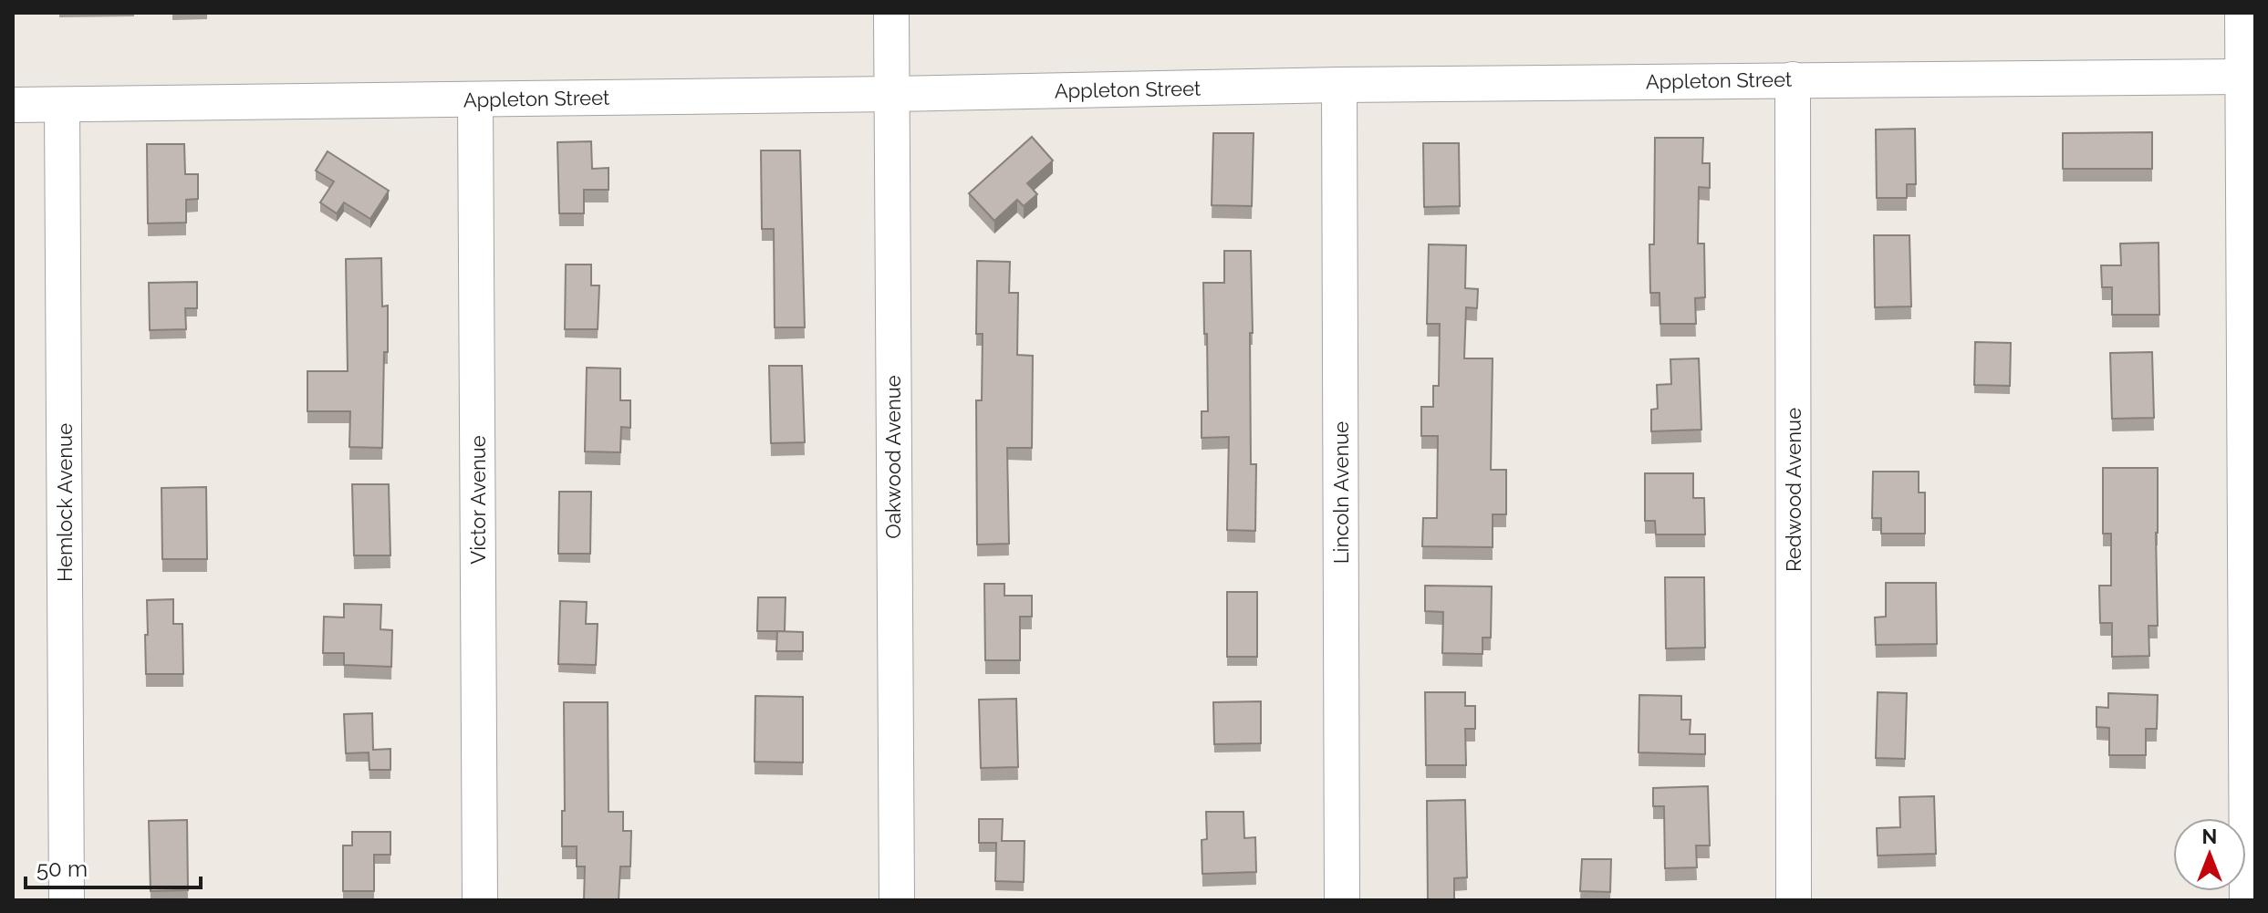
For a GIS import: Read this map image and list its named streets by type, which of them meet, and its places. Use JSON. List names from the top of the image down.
{
  "streets": {
    "street": [
      "Appleton Street",
      "Oakwood Avenue",
      "Redwood Avenue",
      "Lincoln Avenue",
      "Victor Avenue",
      "Hemlock Avenue"
    ]
  },
  "crossings": [
    ["Appleton Street", "Oakwood Avenue"],
    ["Appleton Street", "Redwood Avenue"],
    ["Appleton Street", "Lincoln Avenue"],
    ["Appleton Street", "Victor Avenue"],
    ["Appleton Street", "Hemlock Avenue"]
  ],
  "scale_bar": "50 m",
  "north": "top"
}
